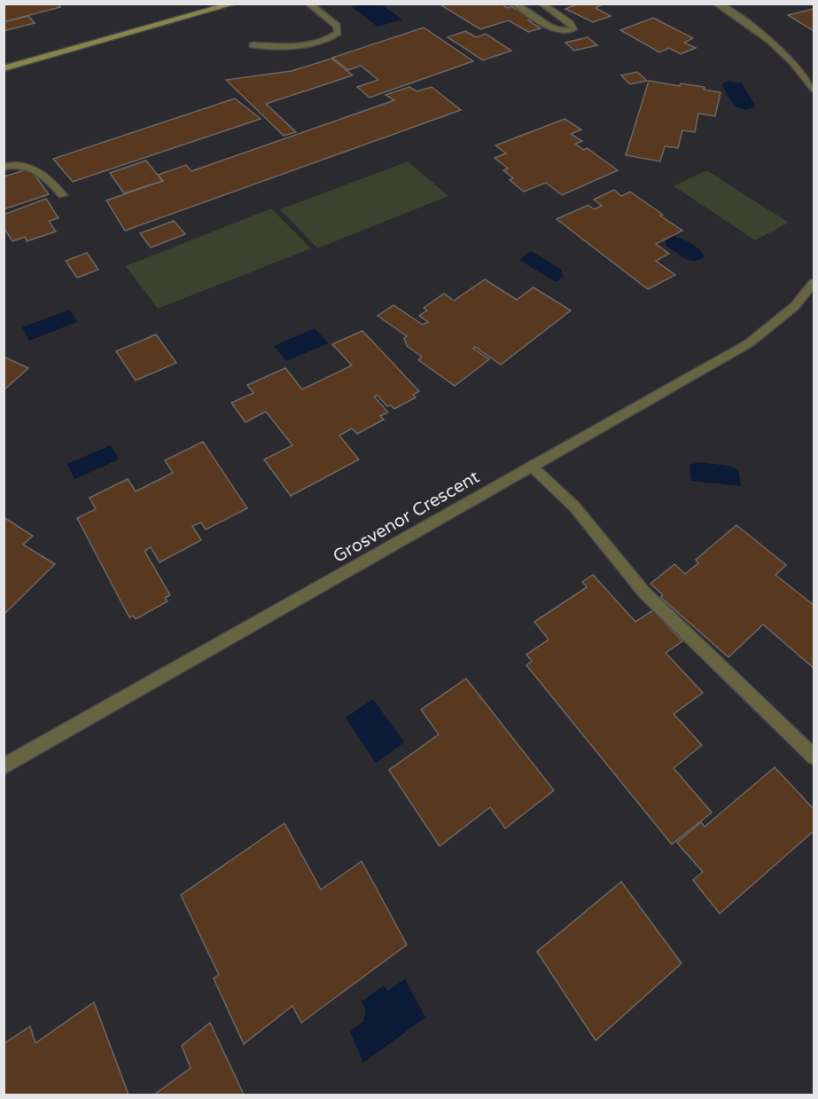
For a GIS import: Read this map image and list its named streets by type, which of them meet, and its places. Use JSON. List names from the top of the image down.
{
  "streets": {
    "street": ["Grosvenor Crescent"]
  }
}
